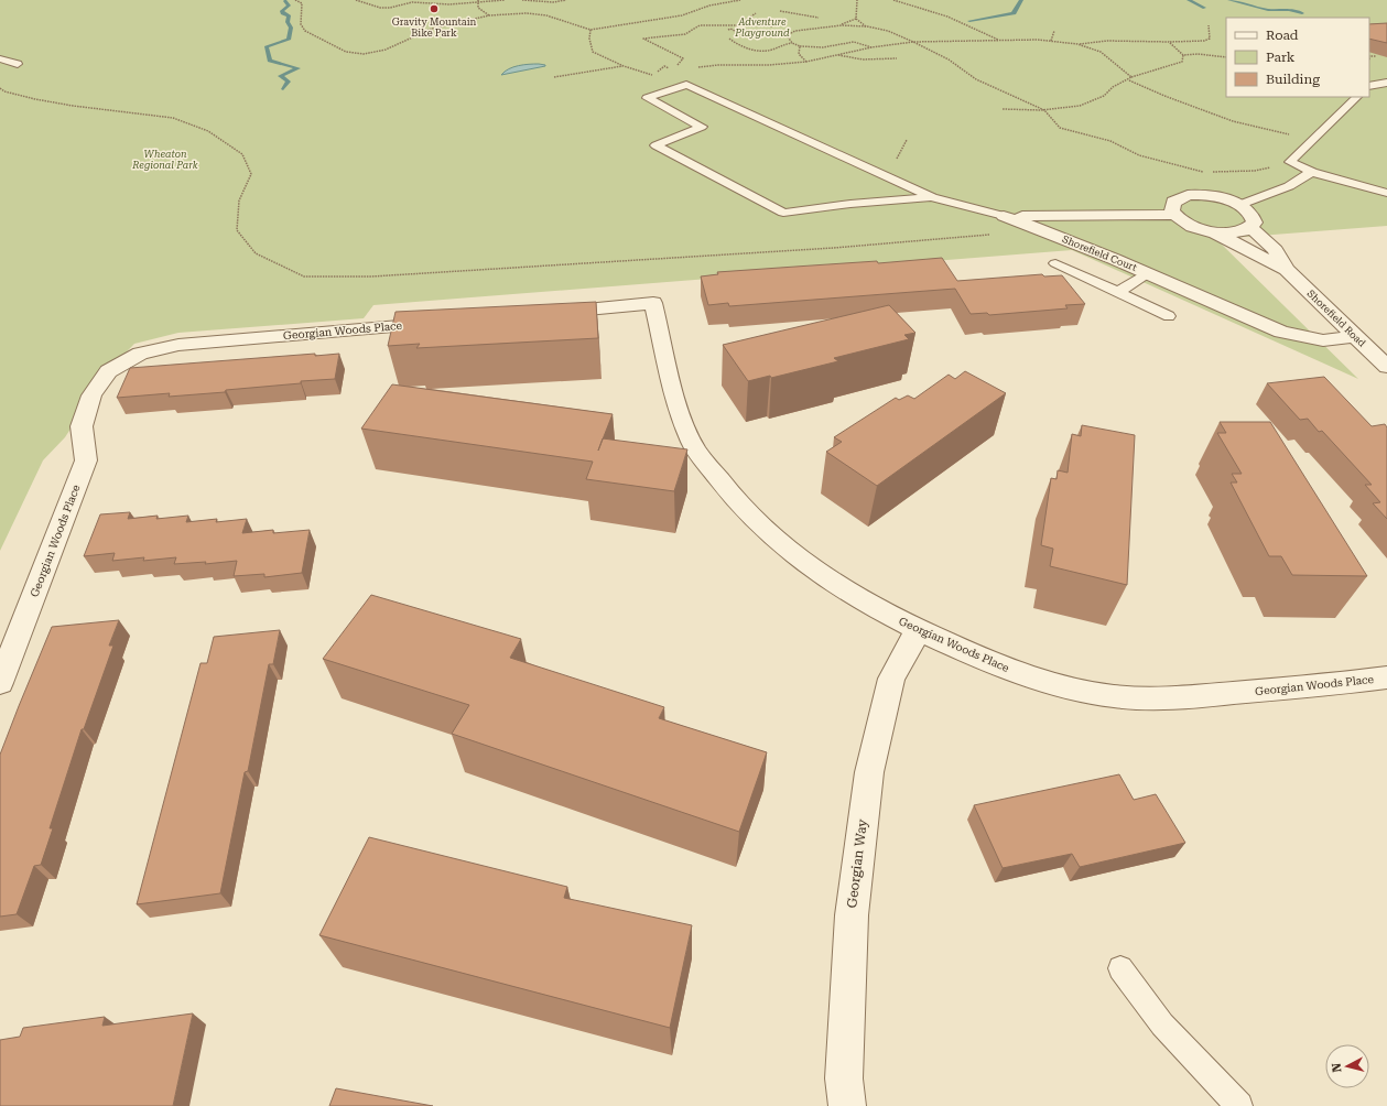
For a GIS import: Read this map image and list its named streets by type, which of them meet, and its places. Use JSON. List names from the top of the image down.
{
  "streets": {
    "street": [
      "Shorefield Court",
      "Shorefield Road",
      "Georgian Woods Place",
      "Georgian Way"
    ]
  },
  "crossings": [
    ["Shorefield Court", "Shorefield Road"],
    ["Georgian Woods Place", "Georgian Way"]
  ],
  "parks": ["Adventure Playground", "Wheaton Regional Park"],
  "places": ["Gravity Mountain Bike Park"],
  "legend": ["Road", "Park", "Building"],
  "north": "left"
}
